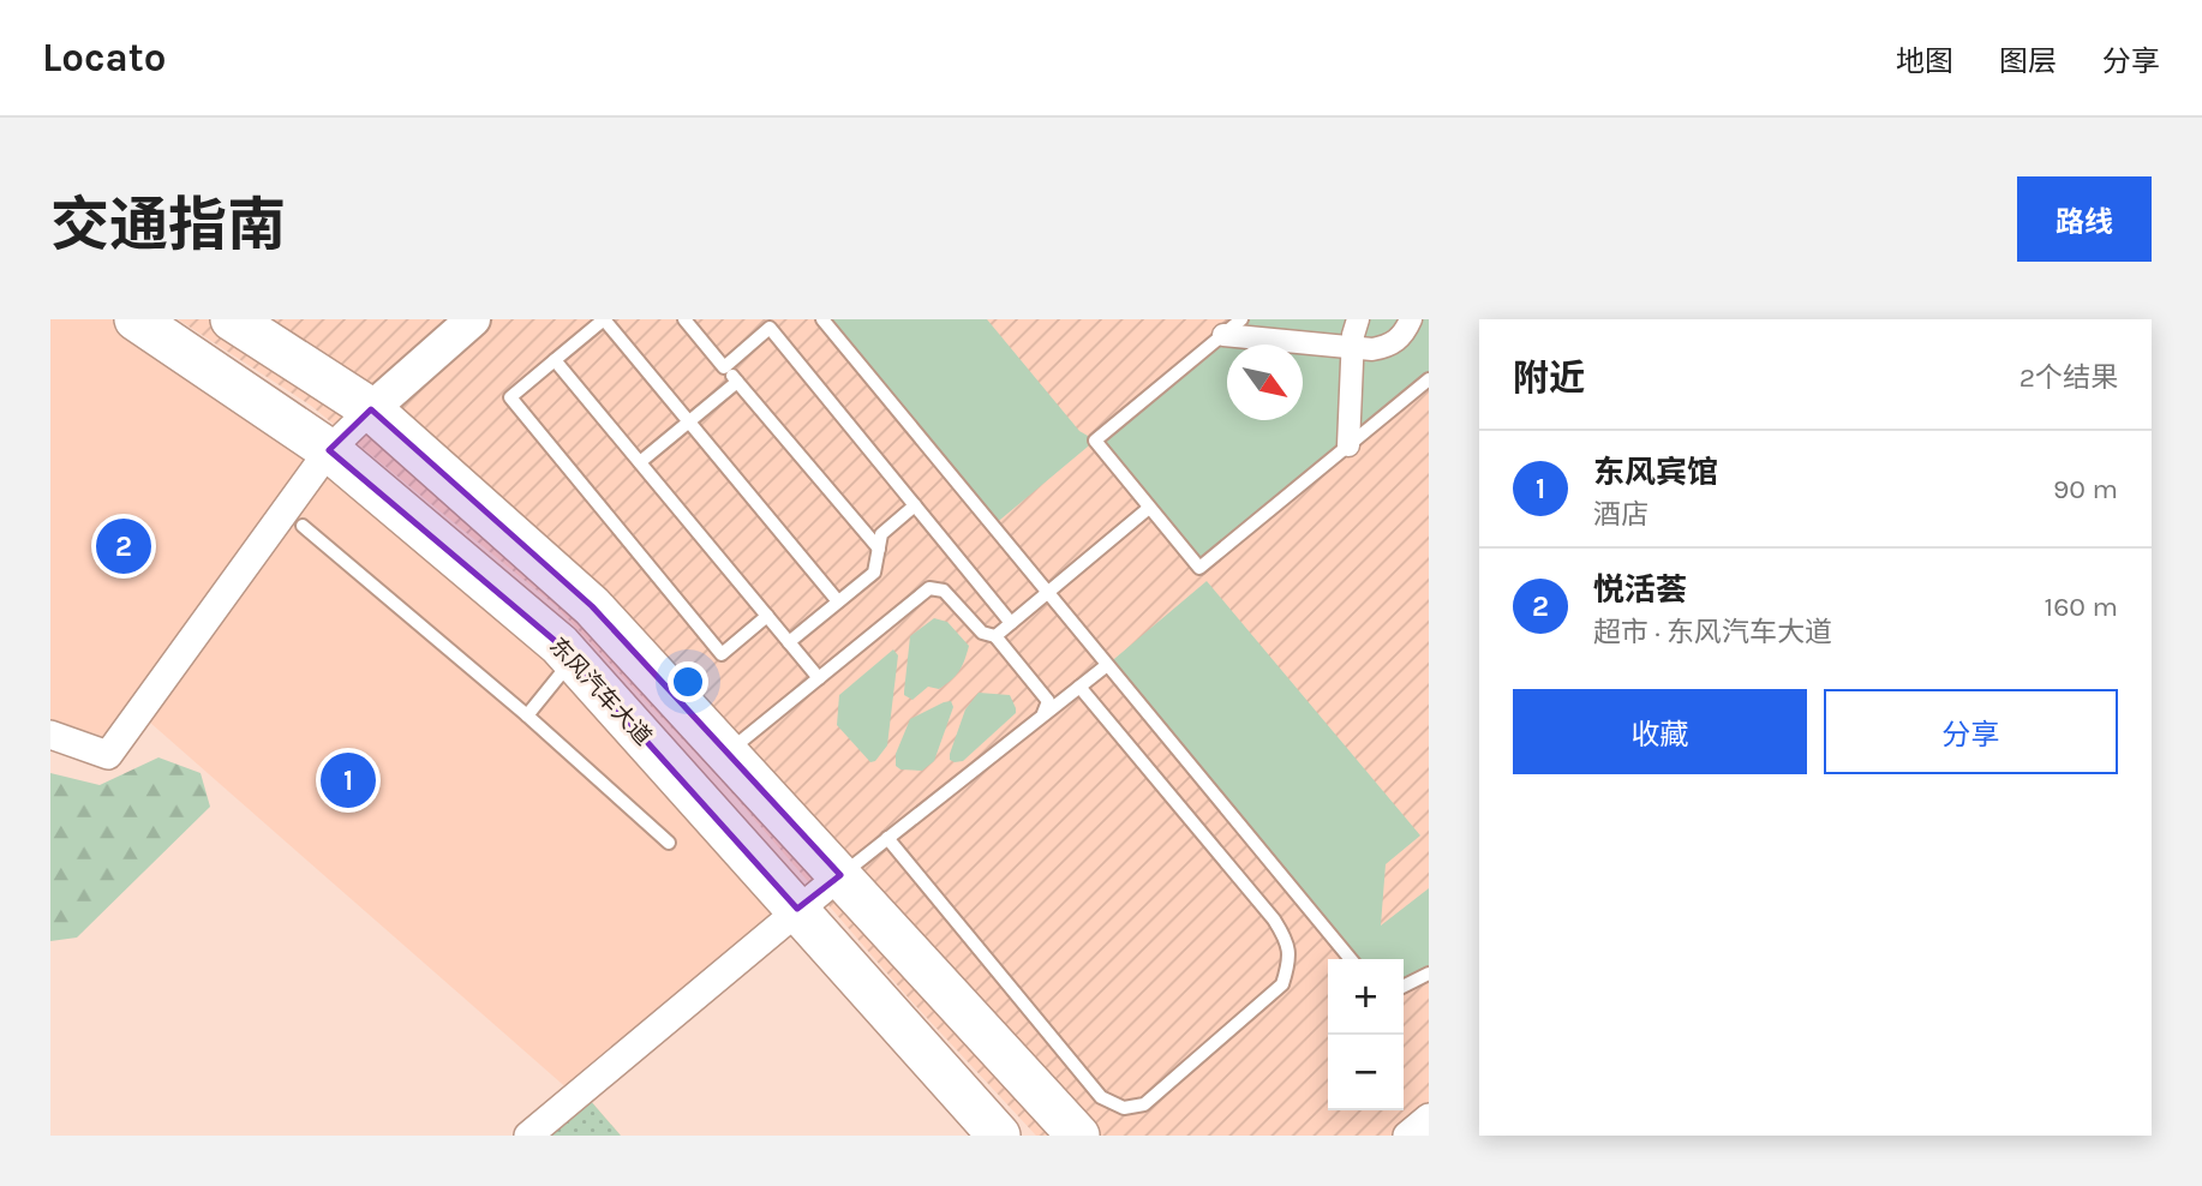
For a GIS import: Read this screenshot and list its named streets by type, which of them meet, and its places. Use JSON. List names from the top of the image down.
{
  "streets": {
    "main road": ["东风汽车大道"]
  },
  "north": "bottom right",
  "page": {
    "header": "Locato",
    "nav": ["地图", "图层", "分享"],
    "title": "交通指南",
    "buttons": [
      "路线",
      ["收藏", "分享"]
    ],
    "heading": ["附近", "2个结果"],
    "list": [
      {
        "mark": "1",
        "name": "东风宾馆",
        "note": "酒店",
        "value": "90 m"
      },
      {
        "mark": "2",
        "name": "悦活荟",
        "note": "超市 · 东风汽车大道",
        "value": "160 m"
      }
    ],
    "pins": ["2", "1"],
    "map_buttons": ["+", "−"]
  }
}
